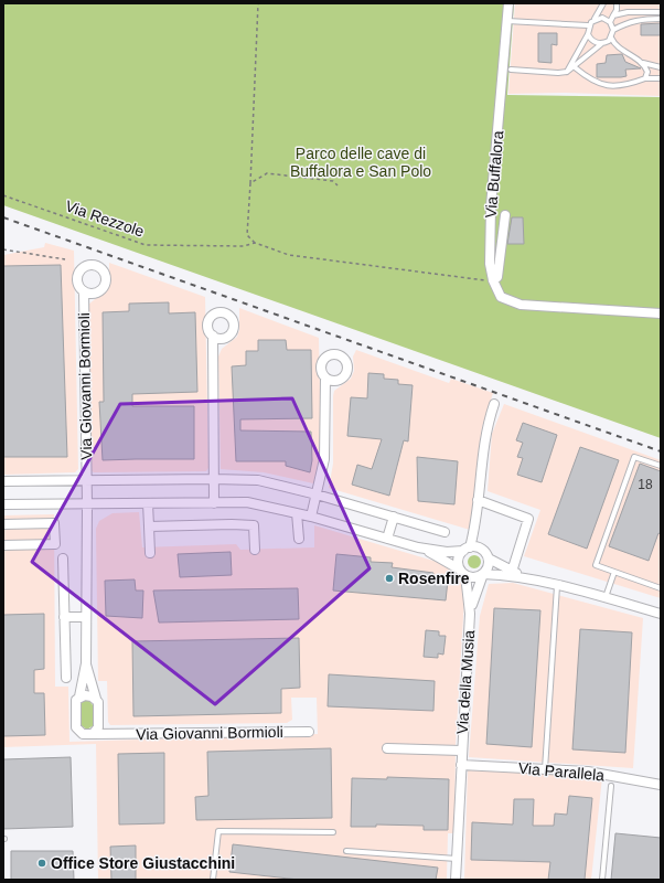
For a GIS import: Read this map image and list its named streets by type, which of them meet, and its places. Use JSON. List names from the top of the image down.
{
  "streets": {
    "street": [
      "Via Buffalora",
      "Via Giovanni Bormioli",
      "Via della Musia",
      "Via Parallela"
    ],
    "path": ["Via Rezzole"]
  },
  "crossings": [
    ["Via Buffalora", "Via Rezzole"],
    ["Via della Musia", "Via Parallela"]
  ],
  "parks": ["Parco delle cave di Buffalora e San Polo"],
  "places": ["Rosenfire", "Office Store Giustacchini"],
  "house_numbers": ["18"]
}
